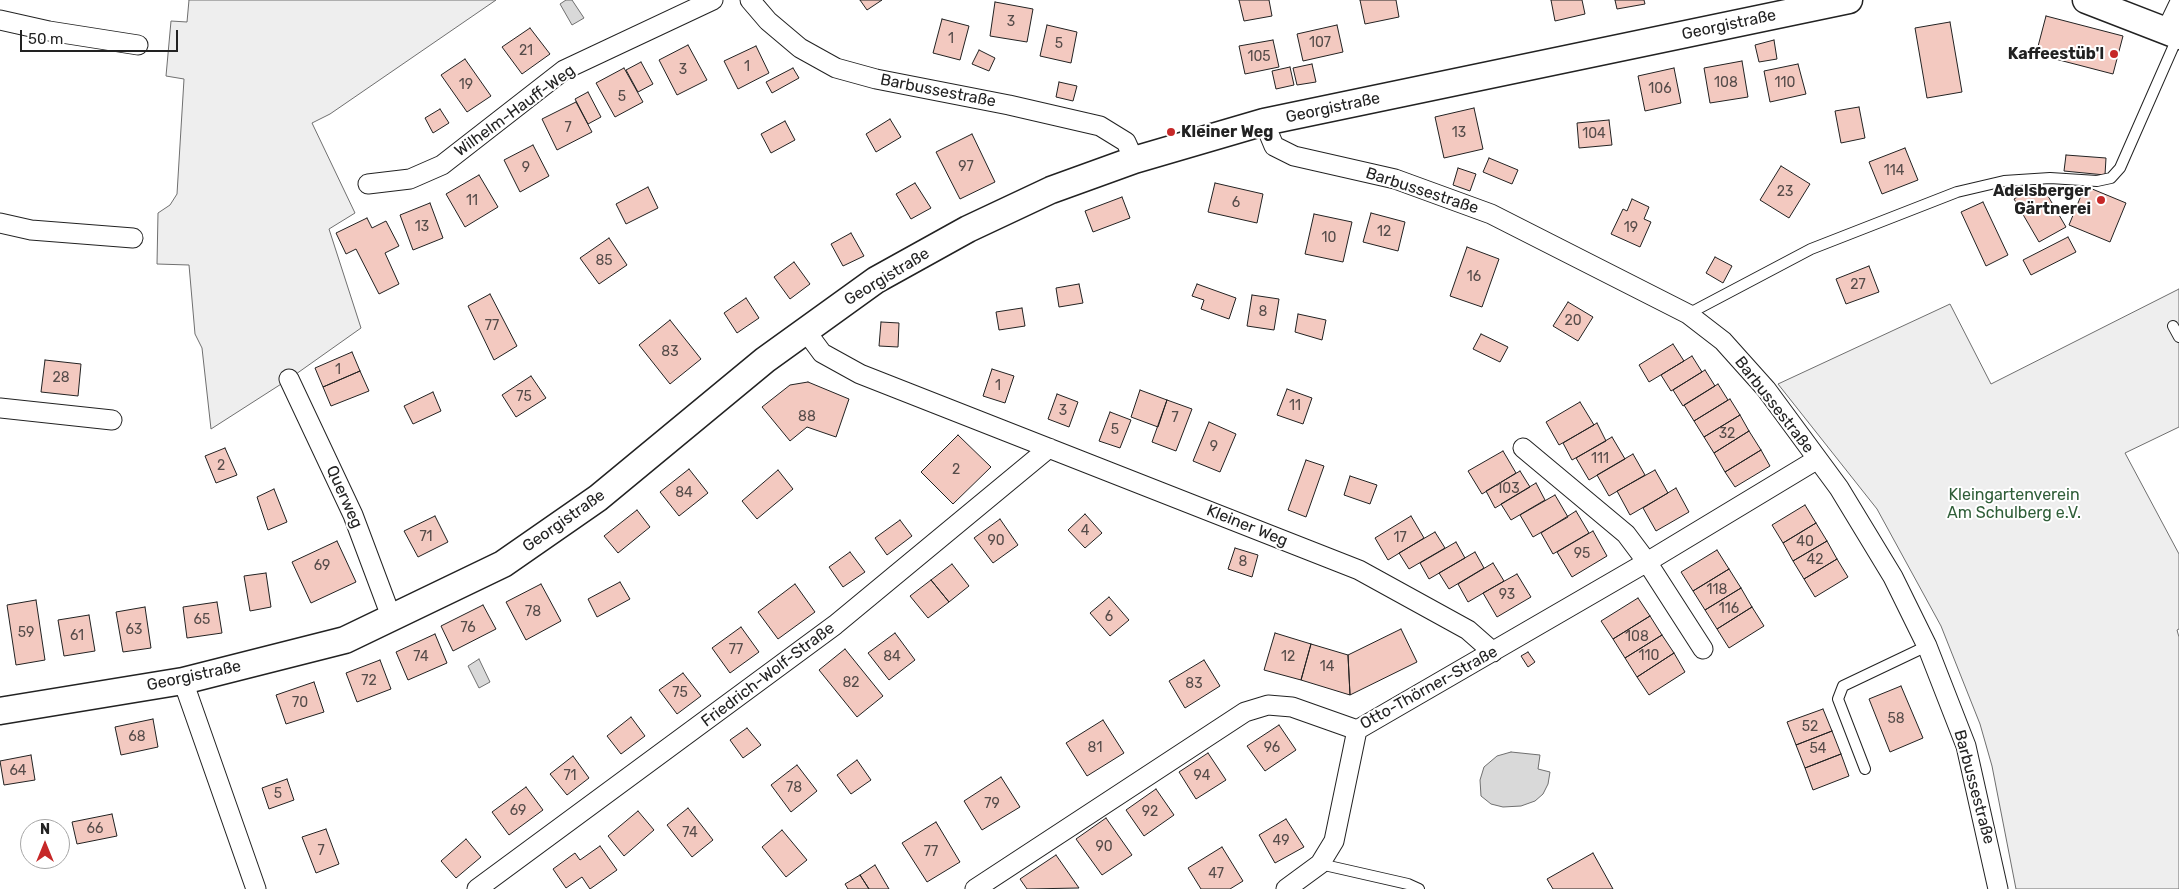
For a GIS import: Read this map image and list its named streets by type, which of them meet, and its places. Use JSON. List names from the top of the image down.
{
  "streets": {
    "street": [
      "Georgistraße",
      "Barbussestraße",
      "Wilhelm-Hauff-Weg",
      "Querweg",
      "Kleiner Weg",
      "Friedrich-Wolf-Straße",
      "Otto-Thörner-Straße"
    ]
  },
  "crossings": [
    ["Georgistraße", "Barbussestraße"],
    ["Georgistraße", "Querweg"],
    ["Georgistraße", "Kleiner Weg"],
    ["Barbussestraße", "Otto-Thörner-Straße"],
    ["Kleiner Weg", "Friedrich-Wolf-Straße"],
    ["Kleiner Weg", "Otto-Thörner-Straße"]
  ],
  "parks": ["Kleingartenverein Am Schulberg e.V."],
  "places": ["Kaffeestüb'l", "Kleiner Weg", "Adelsberger Gärtnerei"],
  "house_numbers": [
    "3",
    "1",
    "107",
    "5",
    "21",
    "105",
    "1",
    "3",
    "108",
    "110",
    "19",
    "106",
    "5",
    "7",
    "13",
    "104",
    "97",
    "9",
    "114",
    "23",
    "11",
    "6",
    "13",
    "19",
    "12",
    "10",
    "85",
    "16",
    "27",
    "8",
    "20",
    "77",
    "83",
    "1",
    "28",
    "1",
    "75",
    "11",
    "3",
    "88",
    "7",
    "5",
    "32",
    "9",
    "111",
    "2",
    "2",
    "103",
    "84",
    "4",
    "71",
    "17",
    "90",
    "40",
    "95",
    "42",
    "8",
    "69",
    "118",
    "93",
    "116",
    "78",
    "6",
    "65",
    "76",
    "63",
    "59",
    "61",
    "108",
    "77",
    "110",
    "74",
    "84",
    "12",
    "14",
    "72",
    "82",
    "83",
    "75",
    "70",
    "58",
    "52",
    "68",
    "81",
    "96",
    "54",
    "64",
    "71",
    "94",
    "78",
    "5",
    "79",
    "69",
    "92",
    "66",
    "74",
    "49",
    "90",
    "7",
    "77",
    "47"
  ],
  "scale_bar": "50 m",
  "north": "top"
}
